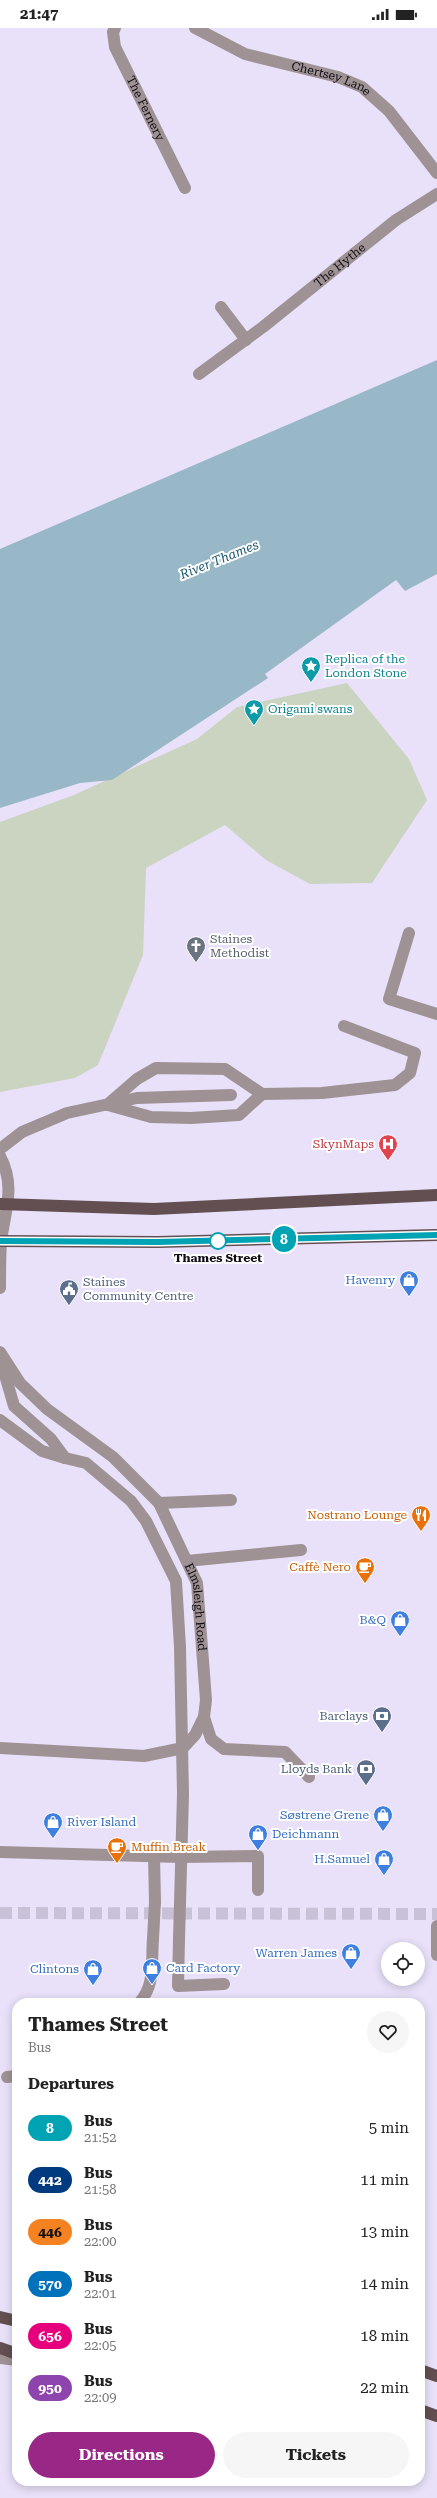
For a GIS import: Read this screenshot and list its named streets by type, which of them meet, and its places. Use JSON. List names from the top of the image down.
{
  "streets": {
    "street": [
      "Chertsey Lane",
      "The Fernery",
      "The Hythe",
      "Elmsleigh Road"
    ]
  },
  "water": ["River Thames"],
  "places": {
    "place": ["Replica of the London Stone", "Origami swans"],
    "church": ["Staines Methodist"],
    "hospital": ["SkynMaps"],
    "other": ["Thames Street"],
    "shop": [
      "Havenry",
      "B&Q",
      "Søstrene Grene",
      "River Island",
      "Deichmann",
      "H.Samuel",
      "Warren James",
      "Card Factory",
      "Clintons"
    ],
    "public building": ["Staines Community Centre"],
    "restaurant": ["Nostrano Lounge"],
    "cafe": ["Caffè Nero", "Muffin Break"],
    "bank": ["Barclays", "Lloyds Bank"]
  },
  "lines": ["bus line 8"],
  "page": {
    "status": "21:47",
    "on_map": "8",
    "heading": [
      ["Thames Street", "Bus"],
      "Departures"
    ],
    "list": [
      {
        "mark": "8",
        "name": "Bus",
        "note": "21:52",
        "value": "5 min"
      },
      {
        "mark": "442",
        "name": "Bus",
        "note": "21:58",
        "value": "11 min"
      },
      {
        "mark": "446",
        "name": "Bus",
        "note": "22:00",
        "value": "13 min"
      },
      {
        "mark": "570",
        "name": "Bus",
        "note": "22:01",
        "value": "14 min"
      },
      {
        "mark": "656",
        "name": "Bus",
        "note": "22:05",
        "value": "18 min"
      },
      {
        "mark": "950",
        "name": "Bus",
        "note": "22:09",
        "value": "22 min"
      }
    ],
    "buttons": ["Directions", "Tickets"]
  }
}
